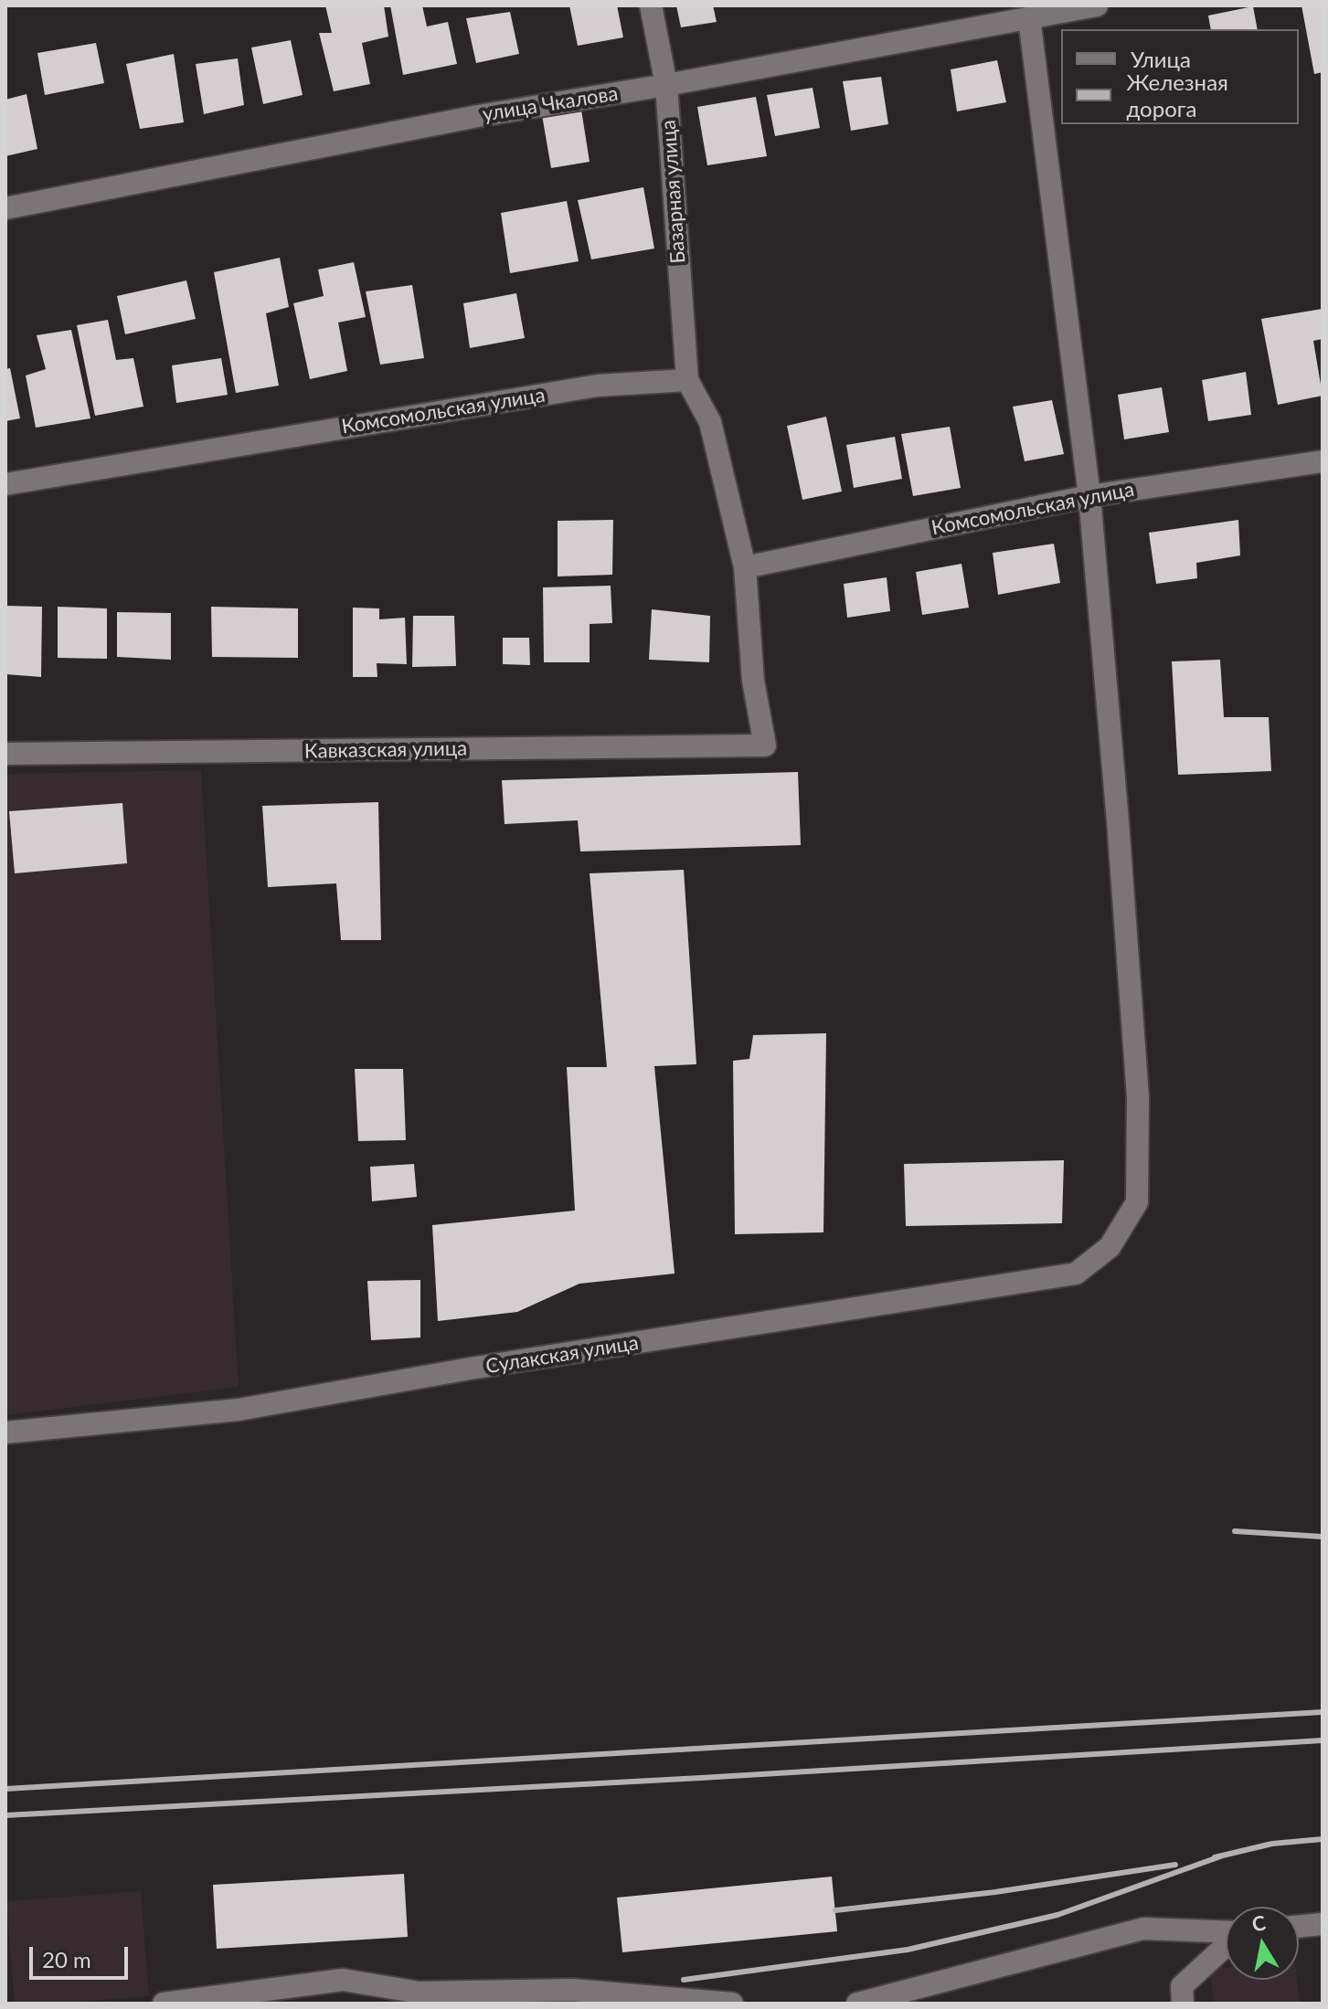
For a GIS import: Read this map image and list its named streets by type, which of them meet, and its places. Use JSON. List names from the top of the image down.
{
  "streets": {
    "street": [
      "улица Чкалова",
      "Базарная улица",
      "Комсомольская улица",
      "Кавказская улица",
      "Сулакская улица"
    ]
  },
  "crossings": [
    ["улица Чкалова", "Базарная улица"],
    ["Базарная улица", "Комсомольская улица"],
    ["Комсомольская улица", "Кавказская улица"],
    ["Комсомольская улица", "Сулакская улица"]
  ],
  "legend": ["Улица", "Железная дорога"],
  "scale_bar": "20 m",
  "north": "top"
}
